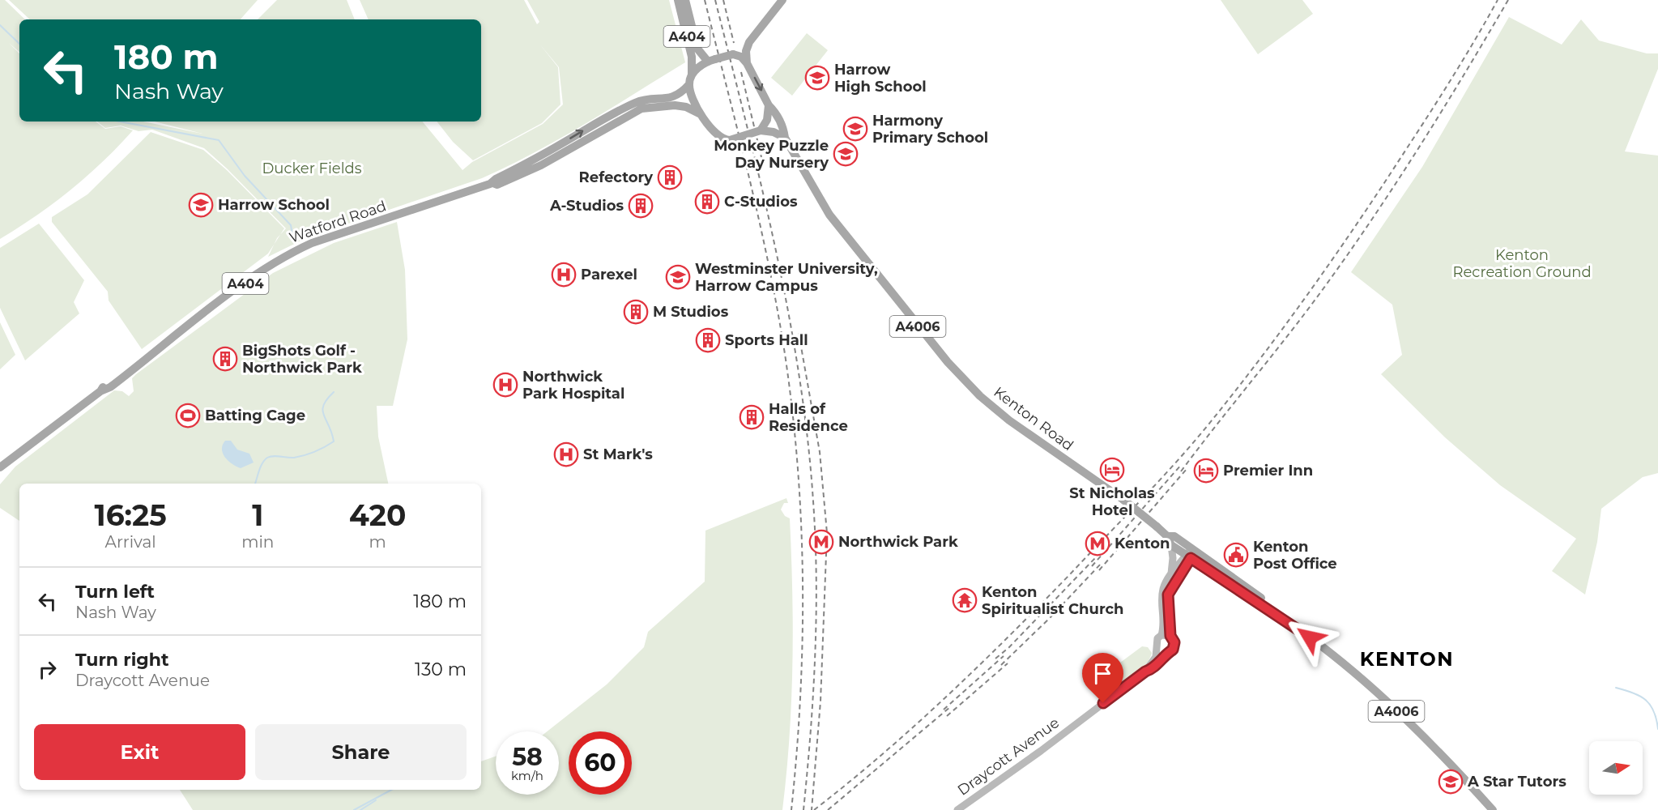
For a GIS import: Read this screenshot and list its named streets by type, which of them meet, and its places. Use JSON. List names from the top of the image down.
{
  "streets": {
    "main road": [
      "A404",
      "Watford Road",
      "A4006",
      "Kenton Road"
    ],
    "street": ["Draycott Avenue"]
  },
  "crossings": [
    ["A404", "Watford Road"],
    ["A404", "Kenton Road"],
    ["Watford Road", "Kenton Road"]
  ],
  "districts": ["KENTON"],
  "parks": ["Ducker Fields", "Kenton Recreation Ground"],
  "places": {
    "school or university": [
      "Harrow High School",
      "Harmony Primary School",
      "Monkey Puzzle Day Nursery",
      "Harrow School",
      "Westminster University, Harrow Campus",
      "A Star Tutors"
    ],
    "building": [
      "Refectory",
      "C-Studios",
      "A-Studios",
      "M Studios",
      "Sports Hall",
      "BigShots Golf - Northwick Park",
      "Halls of Residence"
    ],
    "hospital": ["Parexel", "Northwick Park Hospital", "St Mark's"],
    "sports": ["Batting Cage"],
    "hotel": ["St Nicholas Hotel", "Premier Inn"],
    "metro station": ["Northwick Park", "Kenton"],
    "public building": ["Kenton Post Office"],
    "temple": ["Kenton Spiritualist Church"]
  },
  "north": "right",
  "page": {
    "turn": ["180 m", "Nash Way"],
    "eta": [
      "16:25",
      "Arrival",
      "1",
      "min",
      "420",
      "m"
    ],
    "list": [
      {
        "name": "Turn left",
        "note": "Nash Way",
        "value": "180 m"
      },
      {
        "name": "Turn right",
        "note": "Draycott Avenue",
        "value": "130 m"
      }
    ],
    "buttons": ["Exit", "Share"],
    "speed": "58 km/h",
    "limit": "60"
  }
}
